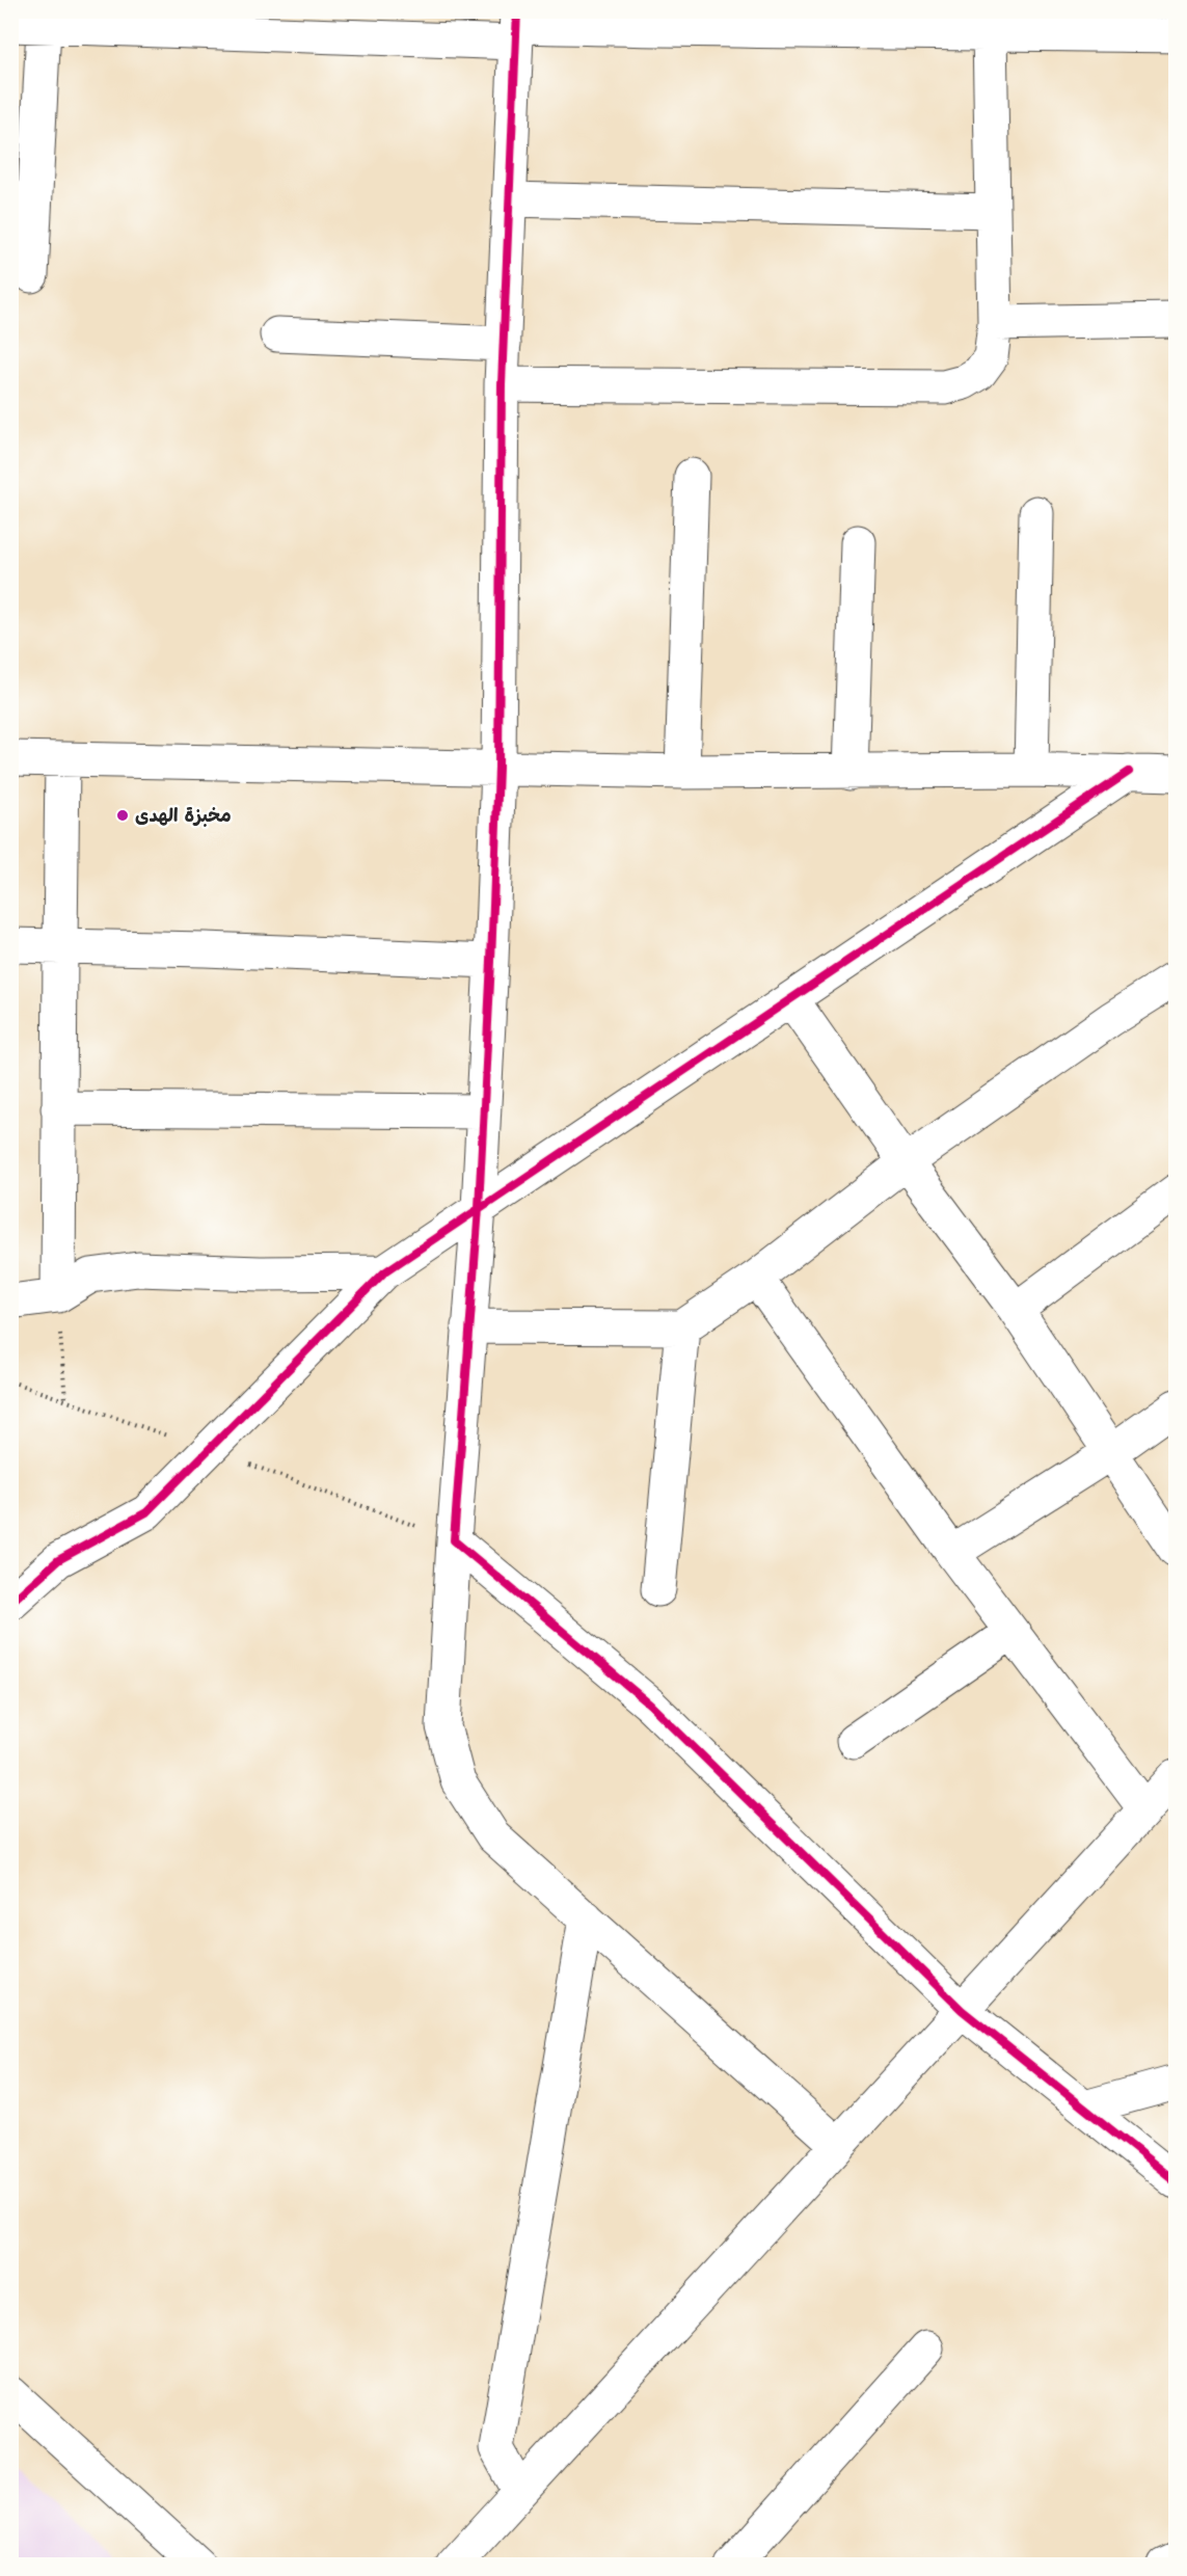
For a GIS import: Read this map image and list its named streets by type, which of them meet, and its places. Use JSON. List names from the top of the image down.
{
  "places": ["مخبزة الهدى"]
}
